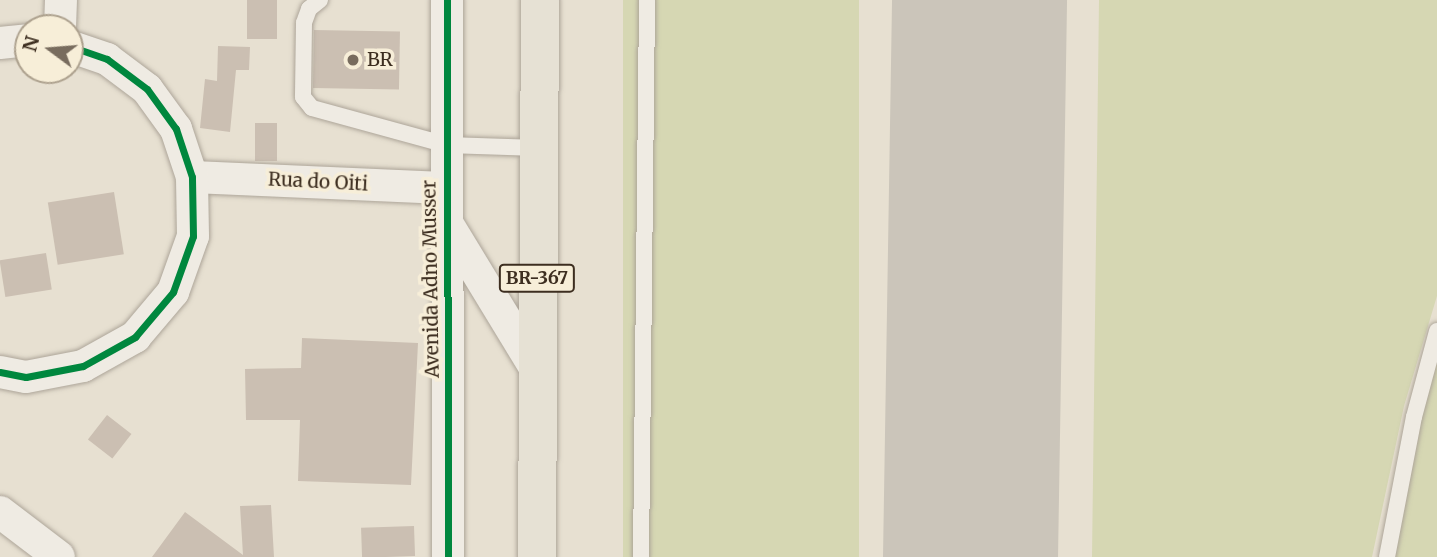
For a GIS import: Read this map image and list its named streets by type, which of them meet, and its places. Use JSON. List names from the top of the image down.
{
  "streets": {
    "main road": ["BR-367"],
    "street": ["Rua do Oiti", "Avenida Adno Musser"]
  },
  "crossings": [
    ["Rua do Oiti", "Avenida Adno Musser"]
  ],
  "places": ["BR"],
  "north": "left"
}
